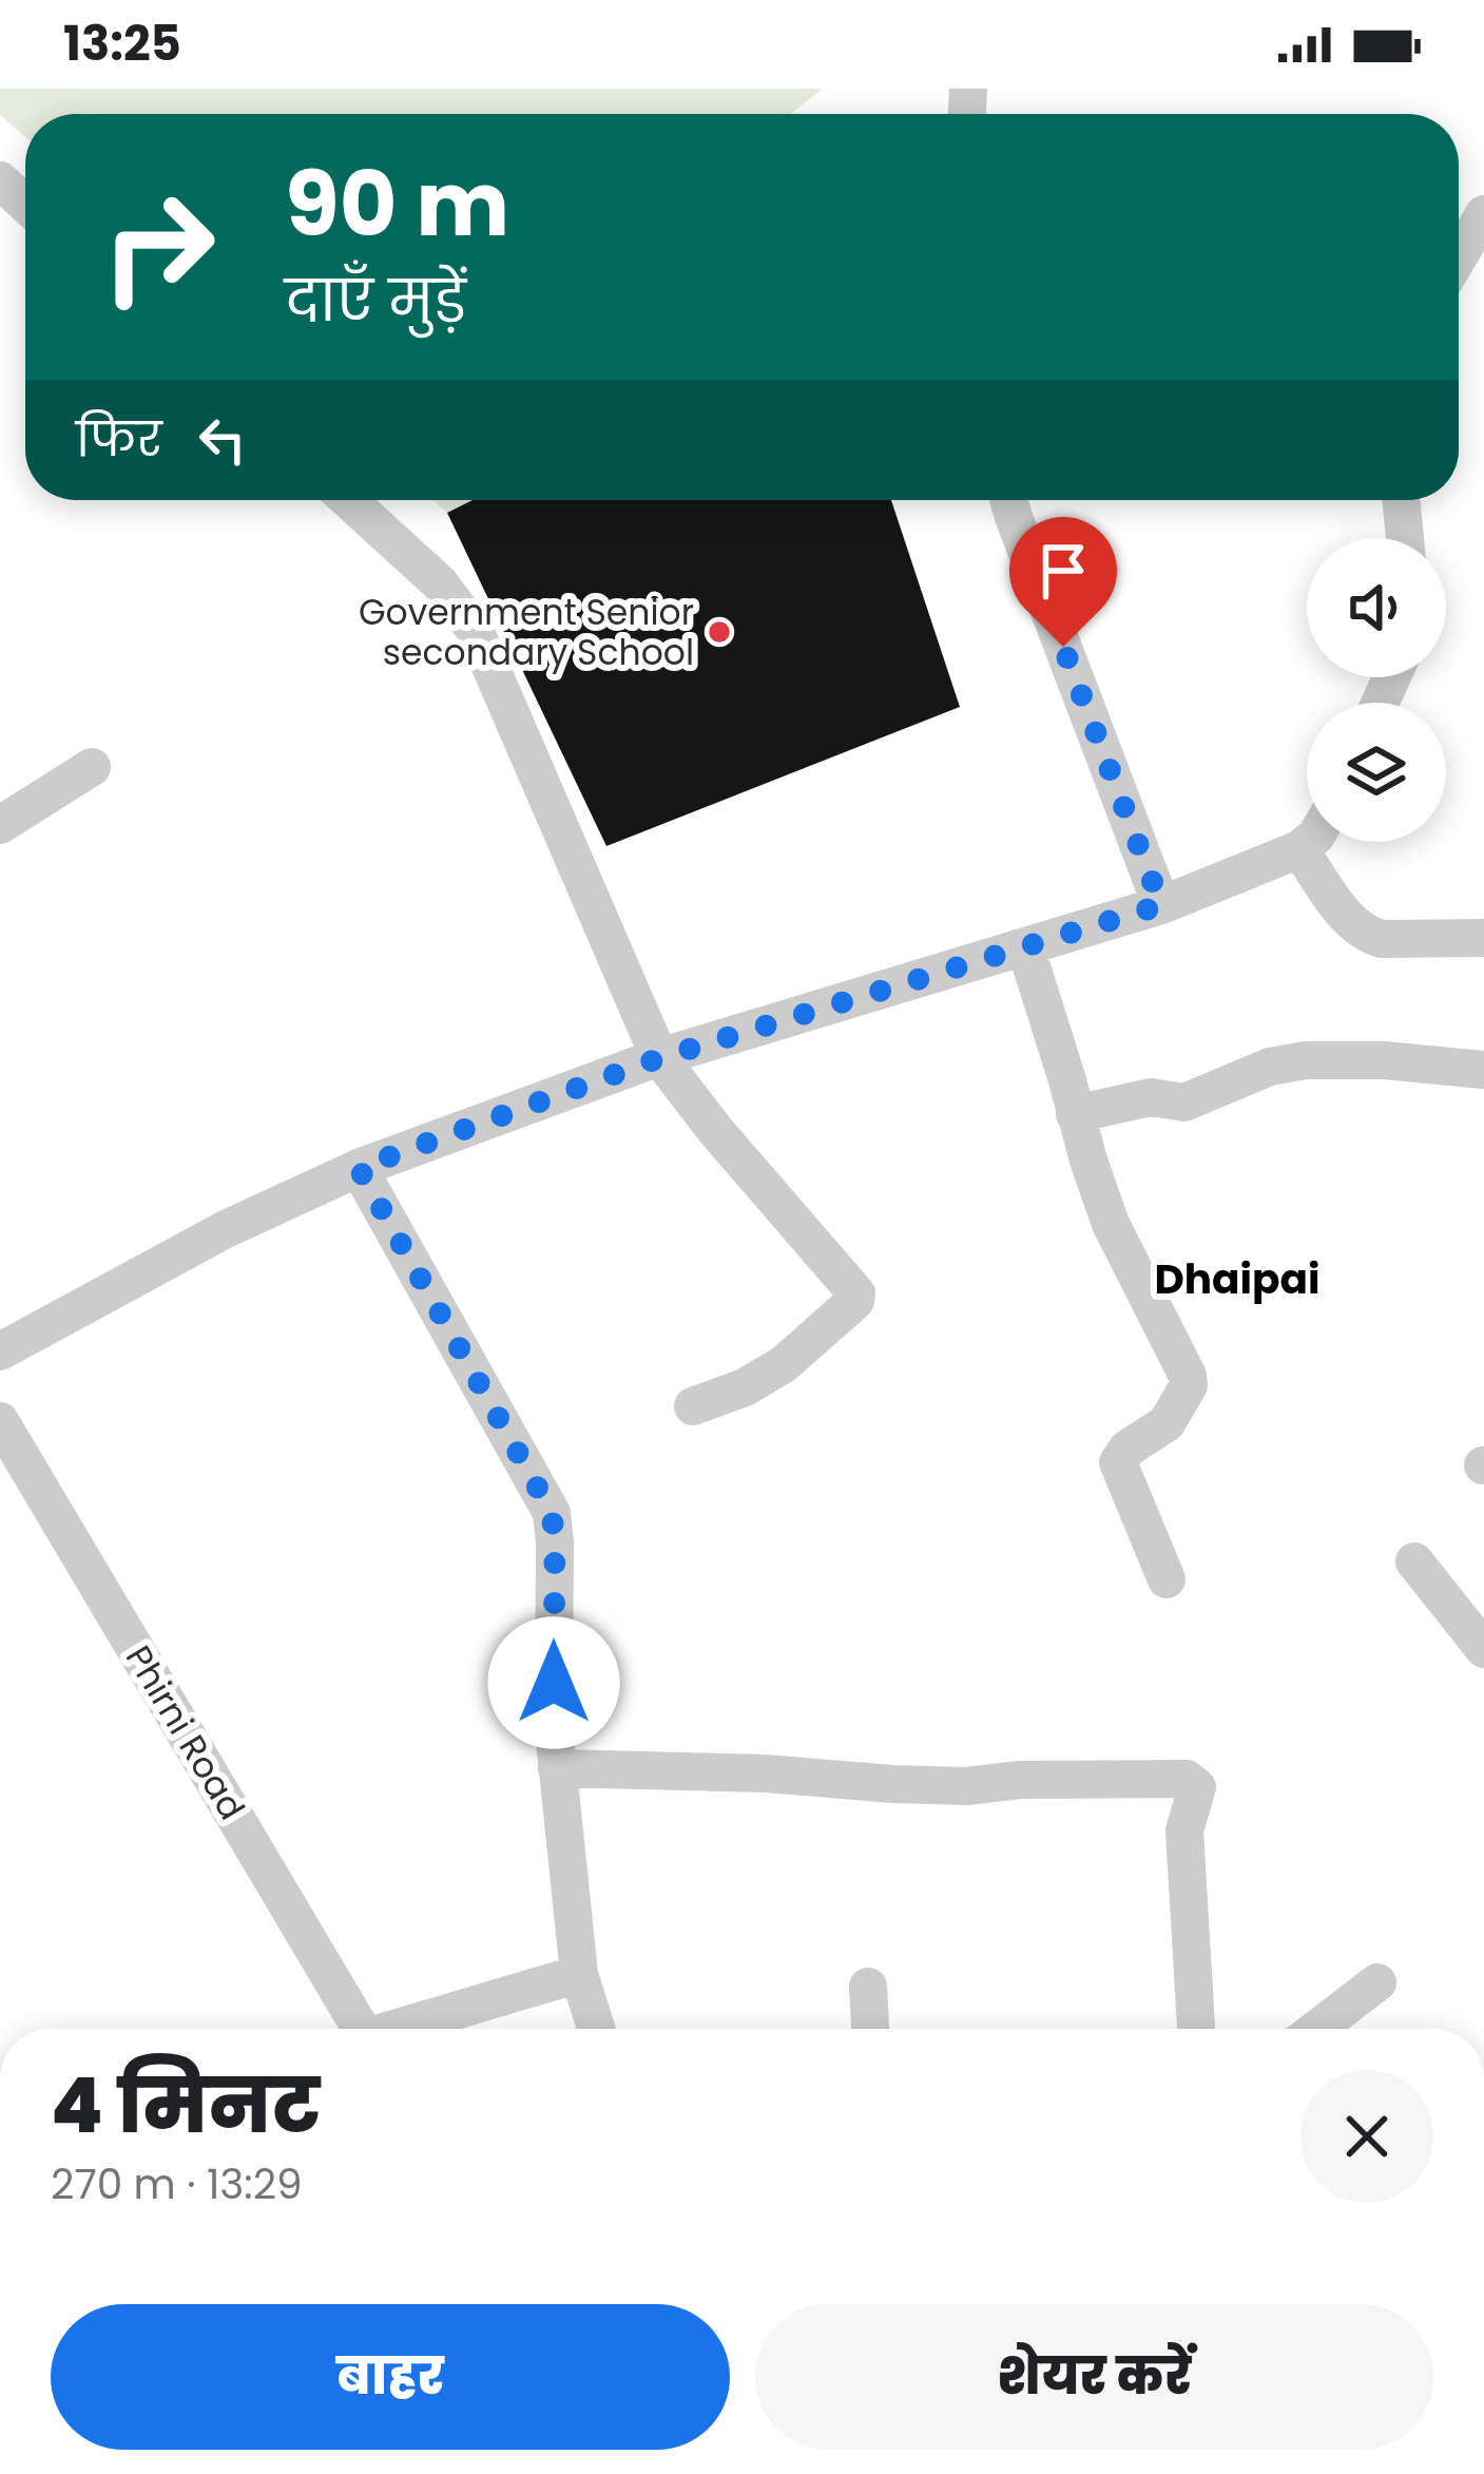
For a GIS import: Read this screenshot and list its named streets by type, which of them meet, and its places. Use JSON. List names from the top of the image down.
{
  "streets": {
    "street": ["Phirni Road"]
  },
  "districts": ["Dhaipai"],
  "places": ["Government Senior secondary School"],
  "page": {
    "status": "13:25",
    "turn": ["90 m", "दाएँ मुड़ें"],
    "then": "फिर",
    "heading": ["4 मिनट", "270 m · 13:29"],
    "buttons": ["बाहर", "शेयर करें"]
  }
}
